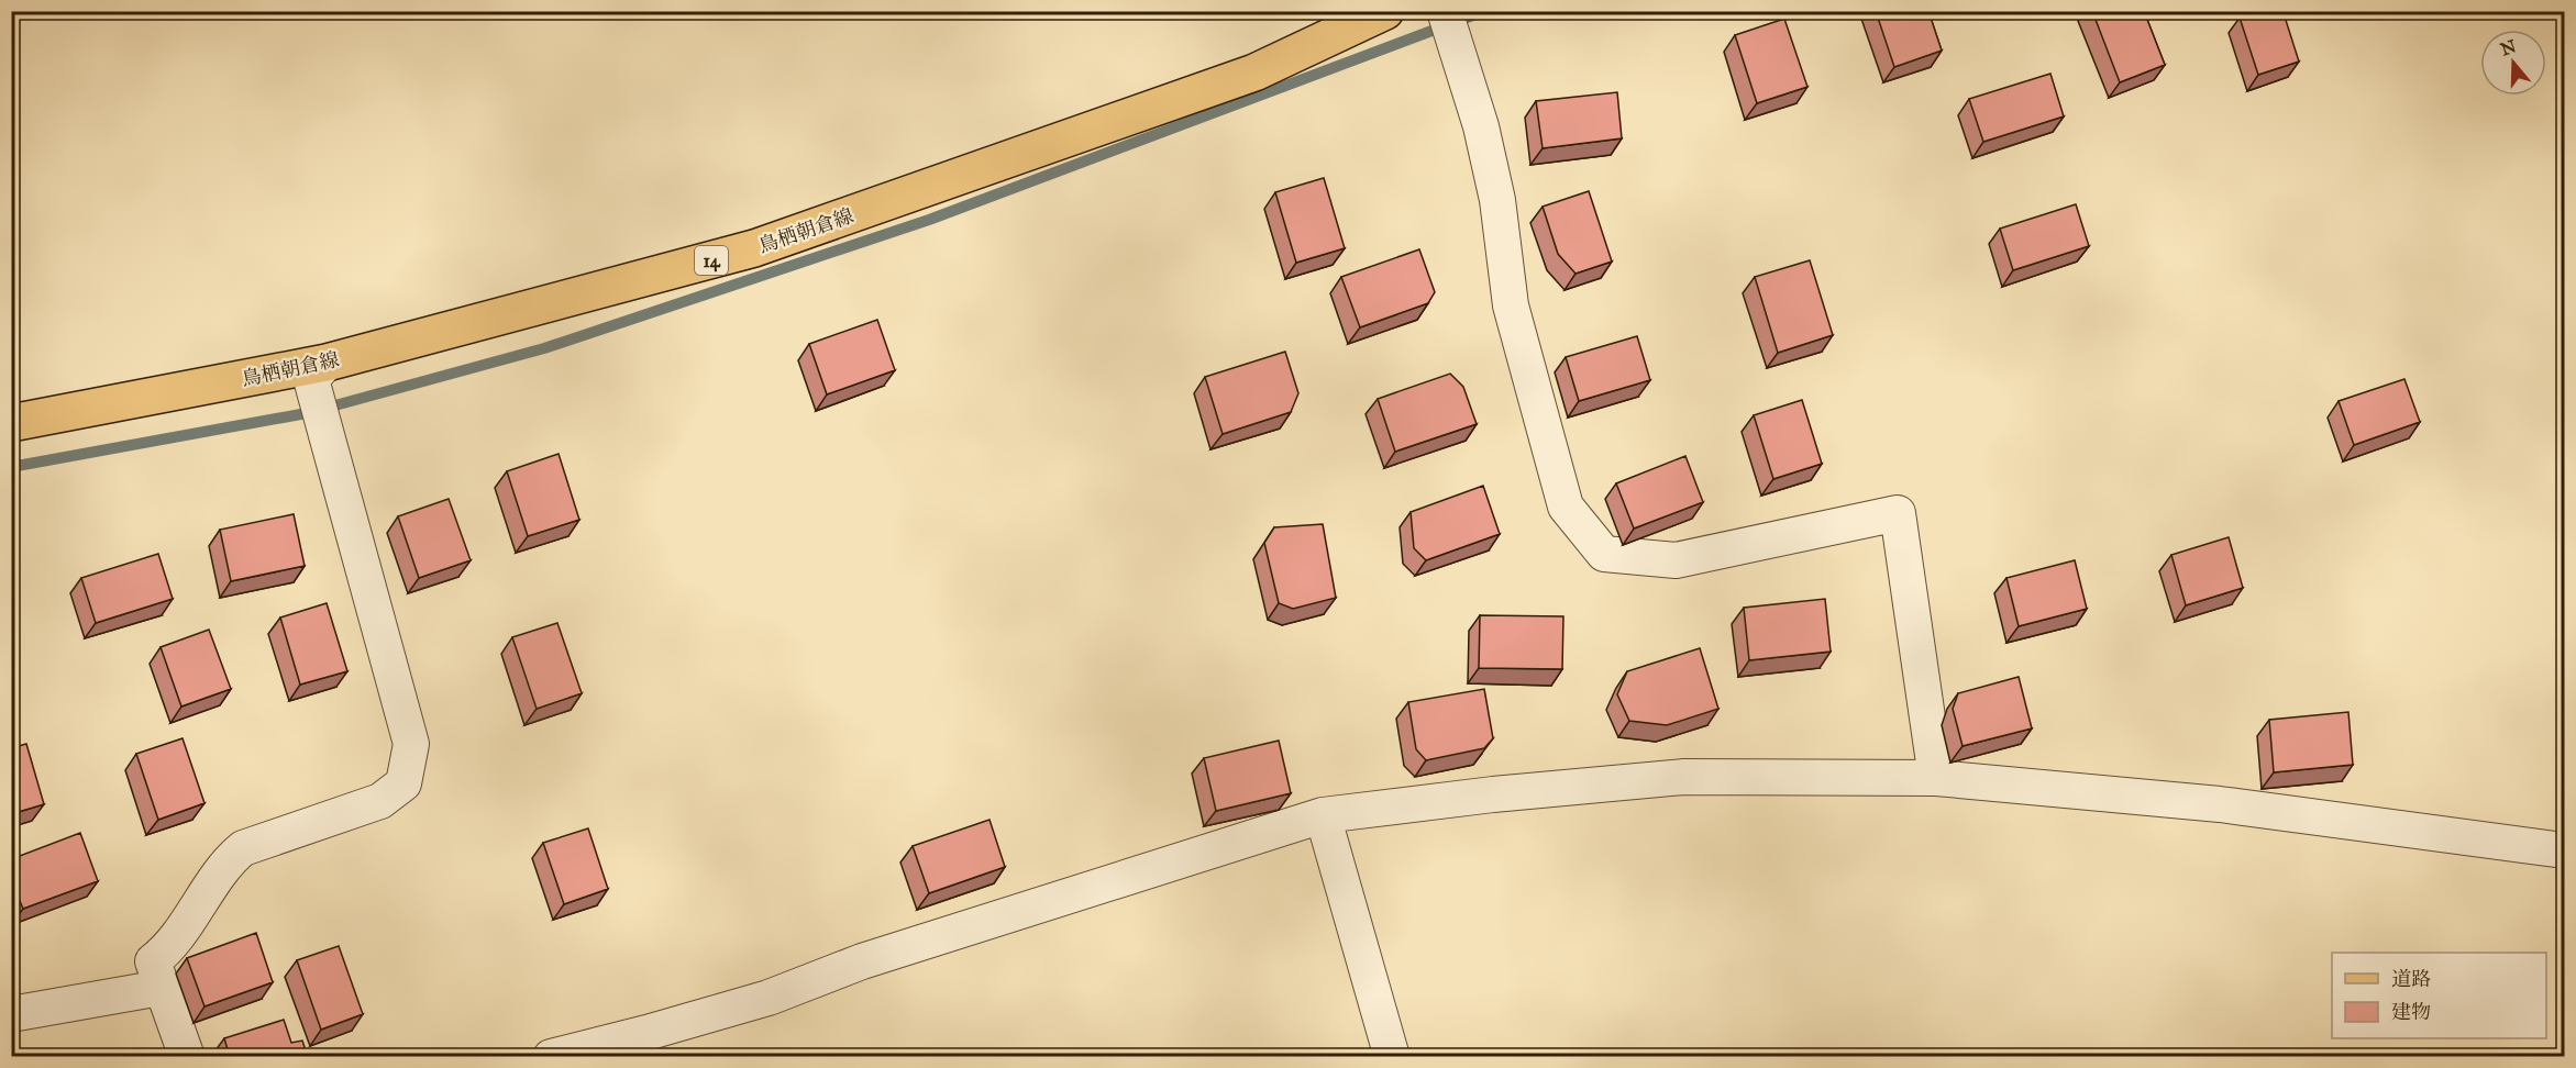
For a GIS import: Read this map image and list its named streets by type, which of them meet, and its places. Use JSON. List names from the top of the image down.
{
  "streets": {
    "main road": ["鳥栖朝倉線", "14"]
  },
  "legend": ["道路", "建物"],
  "north": "top"
}
